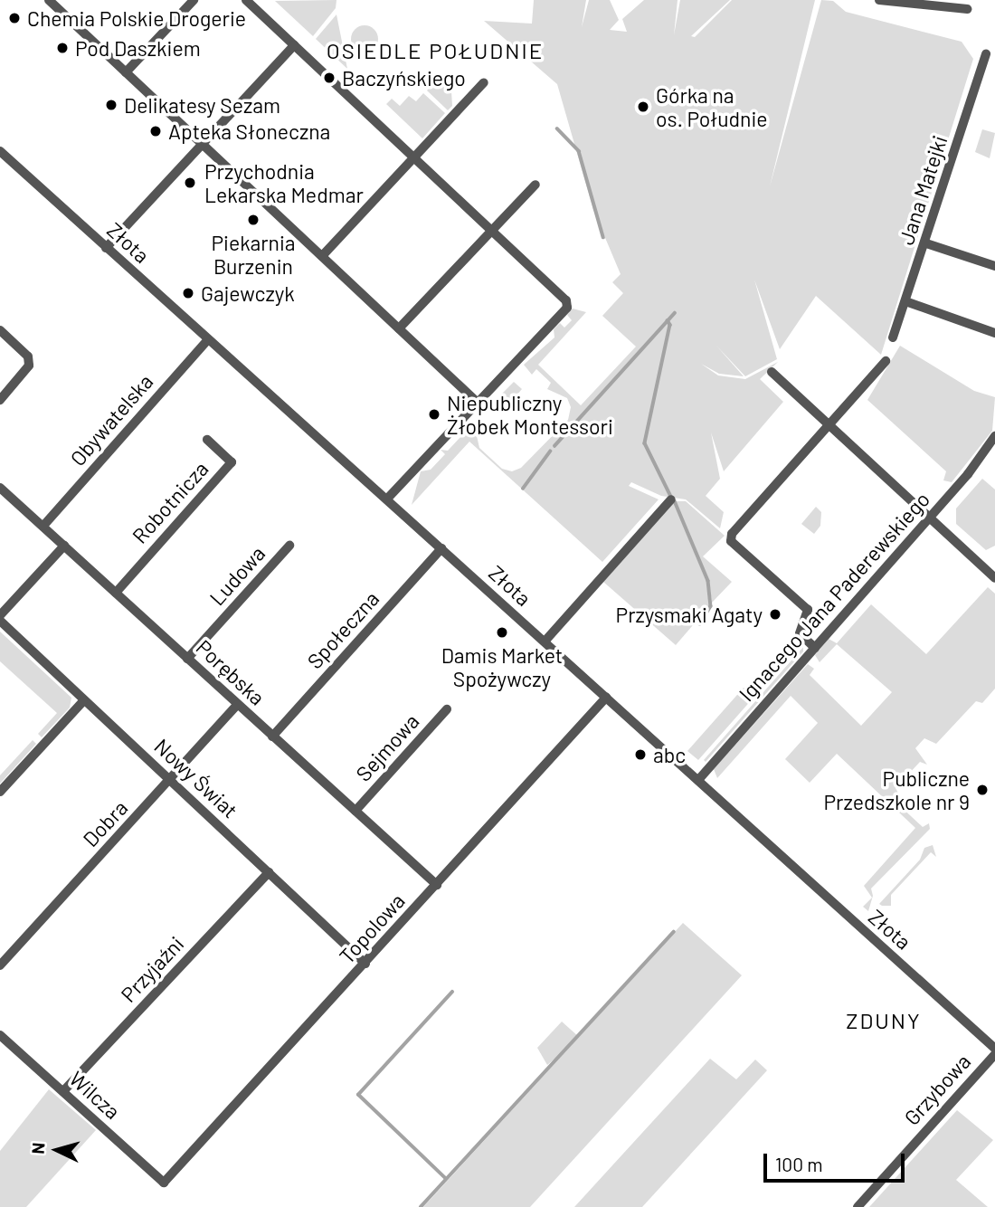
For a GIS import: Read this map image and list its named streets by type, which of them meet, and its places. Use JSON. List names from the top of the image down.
{
  "streets": {
    "street": [
      "Jana Matejki",
      "Złota",
      "Obywatelska",
      "Robotnicza",
      "Ludowa",
      "Ignacego Jana Paderewskiego",
      "Społeczna",
      "Porębska",
      "Sejmowa",
      "Nowy Świat",
      "Dobra",
      "Topolowa",
      "Przyjaźni",
      "Grzybowa",
      "Wilcza"
    ]
  },
  "crossings": [
    ["Złota", "Obywatelska"],
    ["Złota", "Ignacego Jana Paderewskiego"],
    ["Złota", "Społeczna"],
    ["Złota", "Topolowa"],
    ["Obywatelska", "Porębska"],
    ["Robotnicza", "Porębska"],
    ["Ludowa", "Porębska"],
    ["Społeczna", "Porębska"],
    ["Porębska", "Sejmowa"],
    ["Porębska", "Dobra"],
    ["Porębska", "Topolowa"],
    ["Nowy Świat", "Dobra"],
    ["Nowy Świat", "Topolowa"],
    ["Nowy Świat", "Przyjaźni"],
    ["Topolowa", "Wilcza"],
    ["Przyjaźni", "Wilcza"]
  ],
  "districts": ["OSIEDLE POŁUDNIE", "ZDUNY"],
  "places": [
    "Chemia Polskie Drogerie",
    "Pod Daszkiem",
    "Baczyńskiego",
    "Delikatesy Sezam",
    "Górka na os. Południe",
    "Apteka Słoneczna",
    "Przychodnia Lekarska Medmar",
    "Piekarnia Burzenin",
    "Gajewczyk",
    "Niepubliczny Żłobek Montessori",
    "Przysmaki Agaty",
    "Damis Market Spożywczy",
    "abc",
    "Publiczne Przedszkole nr 9"
  ],
  "scale_bar": "100 m",
  "north": "left"
}
